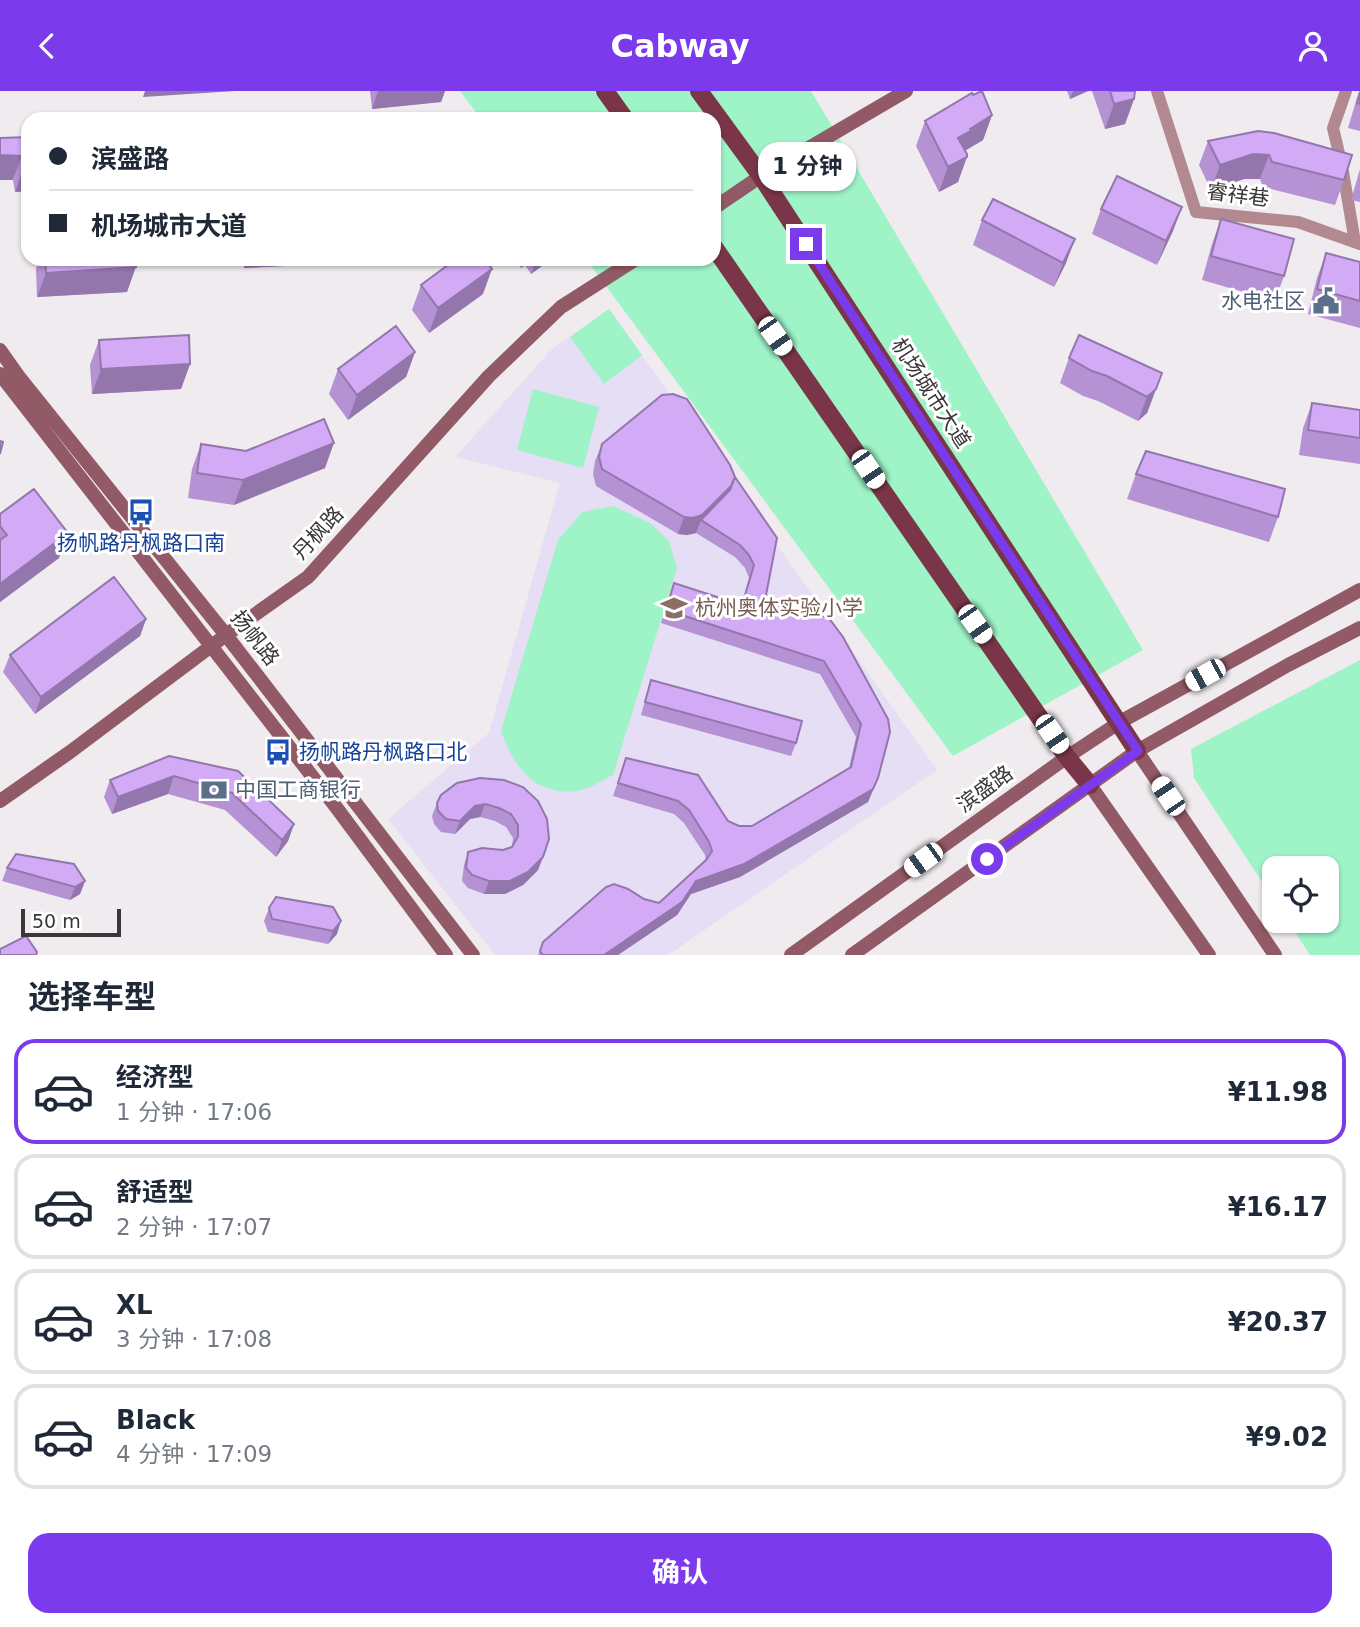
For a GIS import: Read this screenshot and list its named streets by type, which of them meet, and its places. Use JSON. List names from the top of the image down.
{
  "streets": {
    "main road": [
      "机场城市大道",
      "丹枫路",
      "扬帆路",
      "滨盛路"
    ],
    "street": ["睿祥巷"]
  },
  "crossings": [
    ["机场城市大道", "滨盛路"],
    ["丹枫路", "扬帆路"]
  ],
  "places": {
    "public building": ["水电社区"],
    "bus stop": ["扬帆路丹枫路口南", "扬帆路丹枫路口北"],
    "school or university": ["杭州奥体实验小学"],
    "bank": ["中国工商银行"]
  },
  "scale_bar": "50 m",
  "page": {
    "header": "Cabway",
    "banner": ["滨盛路", "机场城市大道"],
    "bubble": "1 分钟",
    "scale": "50 m",
    "heading": "选择车型",
    "list": [
      {
        "name": "经济型",
        "note": "1 分钟 · 17:06",
        "value": "¥11.98"
      },
      {
        "name": "舒适型",
        "note": "2 分钟 · 17:07",
        "value": "¥16.17"
      },
      {
        "name": "XL",
        "note": "3 分钟 · 17:08",
        "value": "¥20.37"
      },
      {
        "name": "Black",
        "note": "4 分钟 · 17:09",
        "value": "¥9.02"
      }
    ],
    "buttons": "确认"
  }
}
